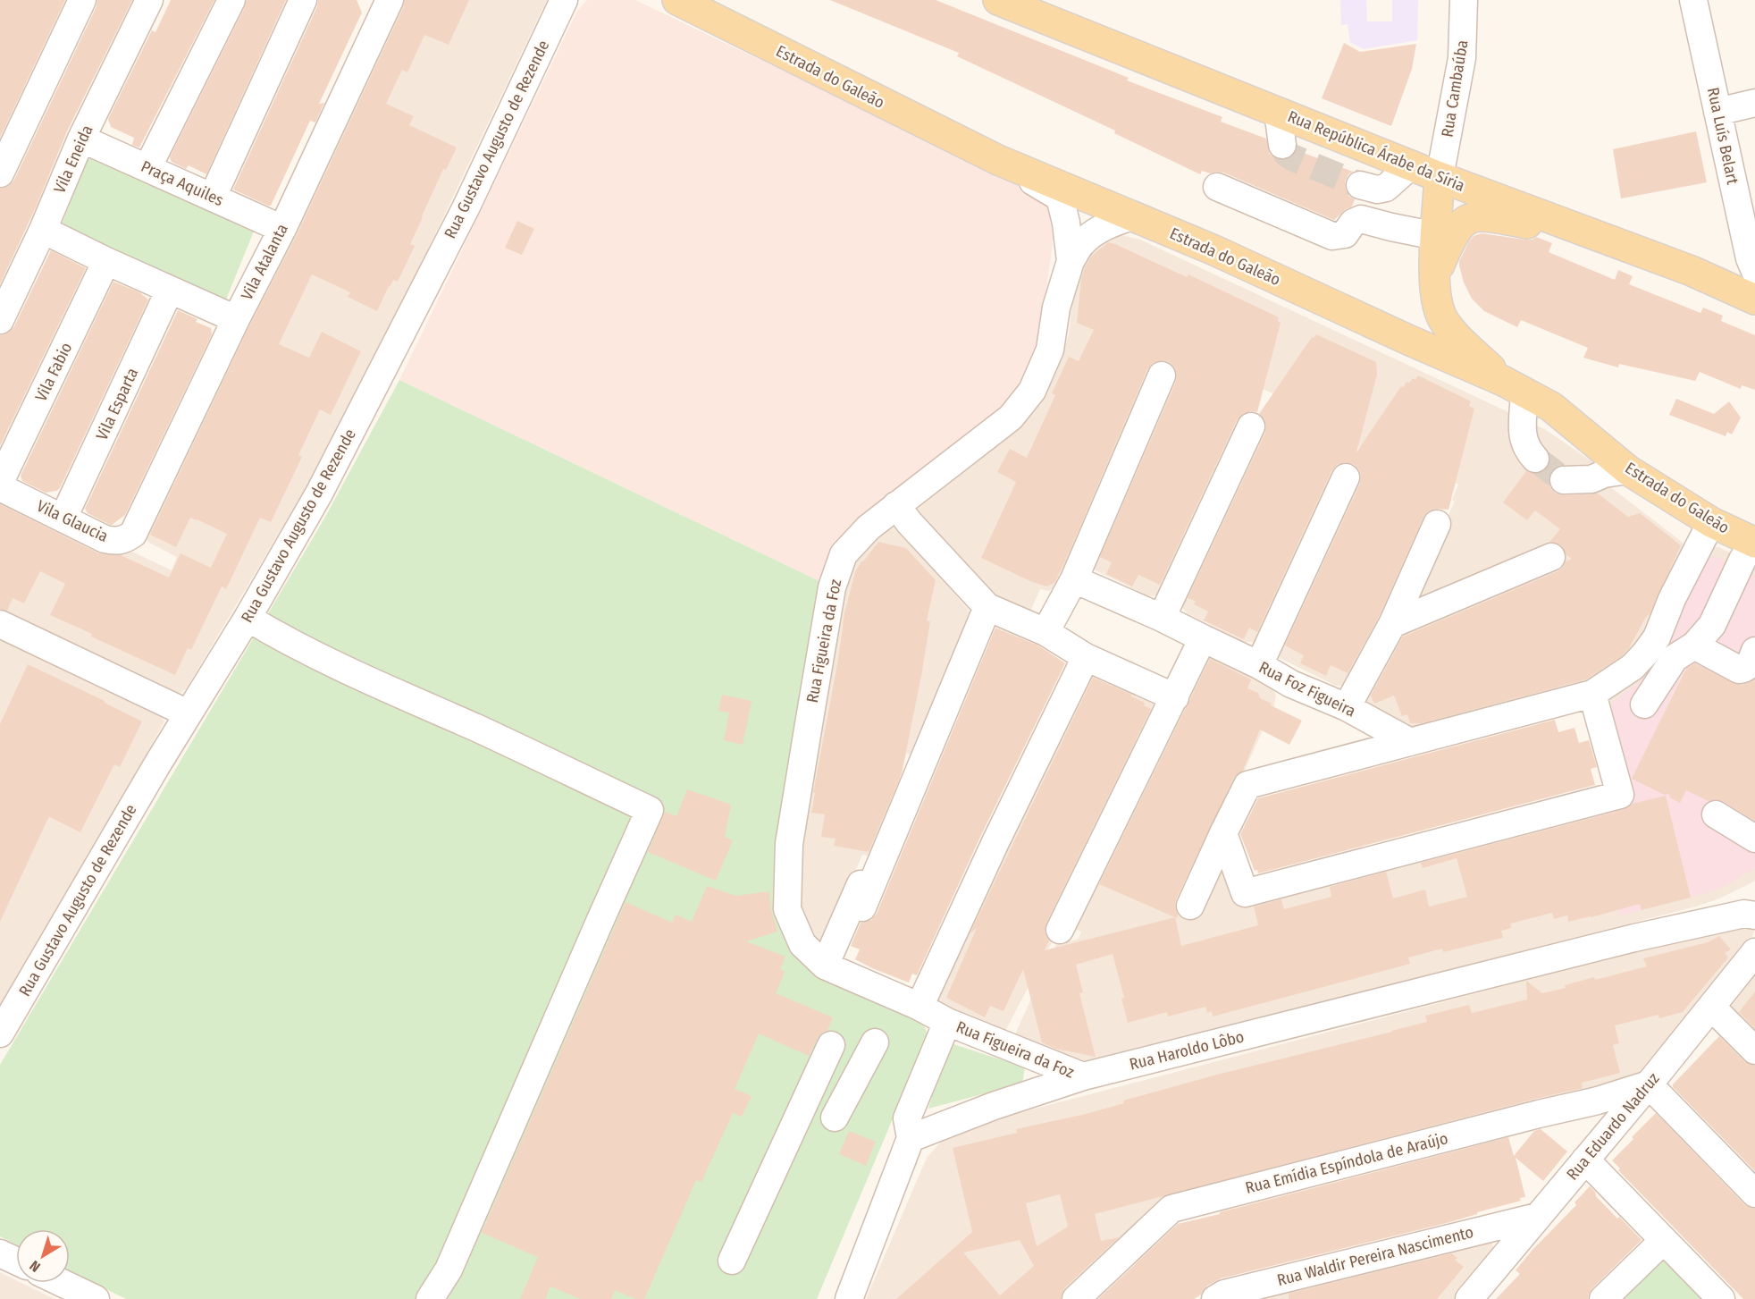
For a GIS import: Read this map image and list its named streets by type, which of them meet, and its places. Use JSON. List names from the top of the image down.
{
  "streets": {
    "main road": ["Estrada do Galeão", "Rua República Árabe da Síria"],
    "street": [
      "Rua Cambaúba",
      "Rua Luís Belart",
      "Rua Gustavo Augusto de Rezende",
      "Vila Eneida",
      "Praça Aquiles",
      "Vila Atalanta",
      "Vila Fabio",
      "Vila Esparta",
      "Vila Glaucia",
      "Rua Figueira da Foz",
      "Rua Foz Figueira",
      "Rua Haroldo Lôbo",
      "Rua Eduardo Nadruz",
      "Rua Emídia Espíndola de Araújo",
      "Rua Waldir Pereira Nascimento"
    ]
  },
  "crossings": [
    ["Estrada do Galeão", "Rua Figueira da Foz"],
    ["Rua Cambaúba", "Rua República Árabe da Síria"],
    ["Vila Eneida", "Praça Aquiles"],
    ["Praça Aquiles", "Vila Atalanta"],
    ["Vila Atalanta", "Vila Glaucia"],
    ["Vila Esparta", "Vila Glaucia"],
    ["Rua Figueira da Foz", "Rua Haroldo Lôbo"],
    ["Rua Eduardo Nadruz", "Rua Emídia Espíndola de Araújo"],
    ["Rua Eduardo Nadruz", "Rua Waldir Pereira Nascimento"]
  ],
  "north": "bottom left"
}
